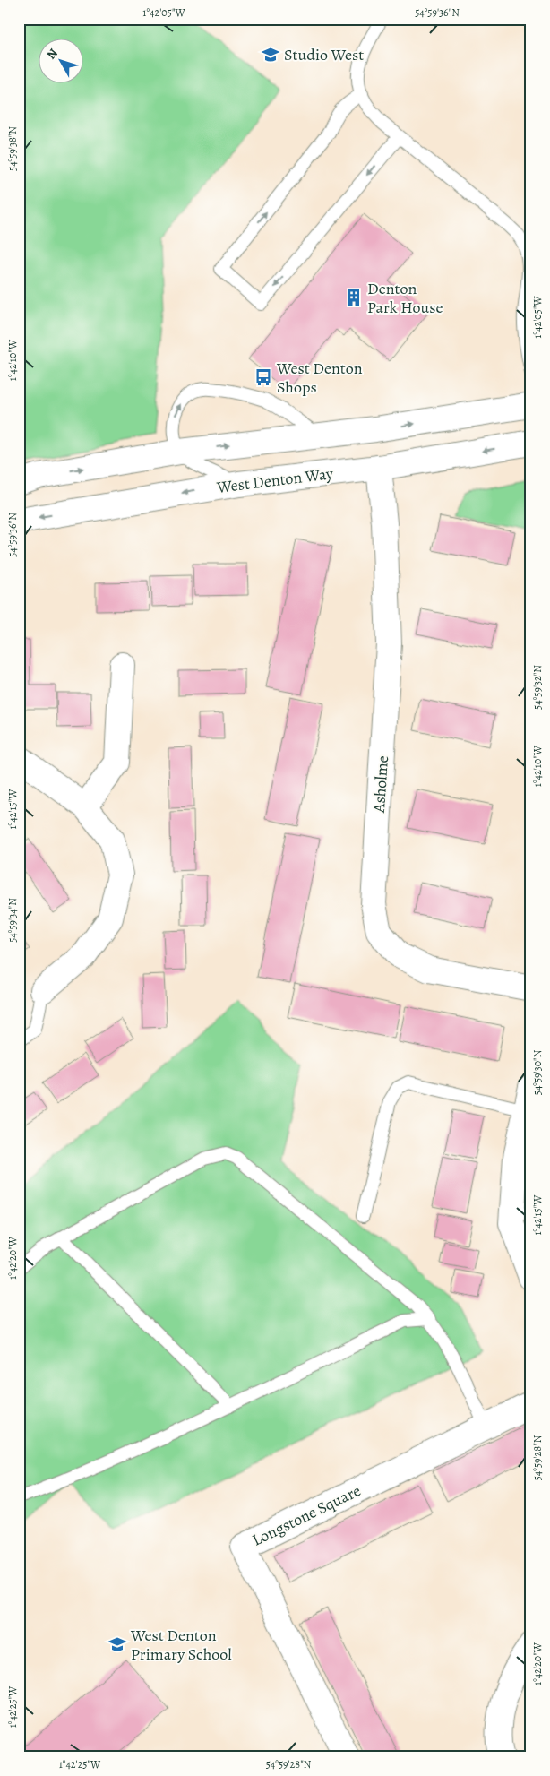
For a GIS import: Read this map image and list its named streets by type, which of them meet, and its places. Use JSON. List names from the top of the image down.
{
  "streets": {
    "street": ["West Denton Way", "Asholme", "Longstone Square"]
  },
  "crossings": [
    ["West Denton Way", "Asholme"]
  ],
  "places": {
    "school or university": ["Studio West", "West Denton Primary School"],
    "building": ["Denton Park House"],
    "bus stop": ["West Denton Shops"]
  },
  "north": "top left",
  "coordinates": [
    "1°42'05\"W",
    "54°59'36\"N",
    "54°59'38\"N",
    "1°42'10\"W",
    "54°59'32\"N",
    "1°42'15\"W",
    "54°59'34\"N",
    "54°59'30\"N",
    "1°42'20\"W",
    "54°59'28\"N",
    "1°42'25\"W"
  ]
}
